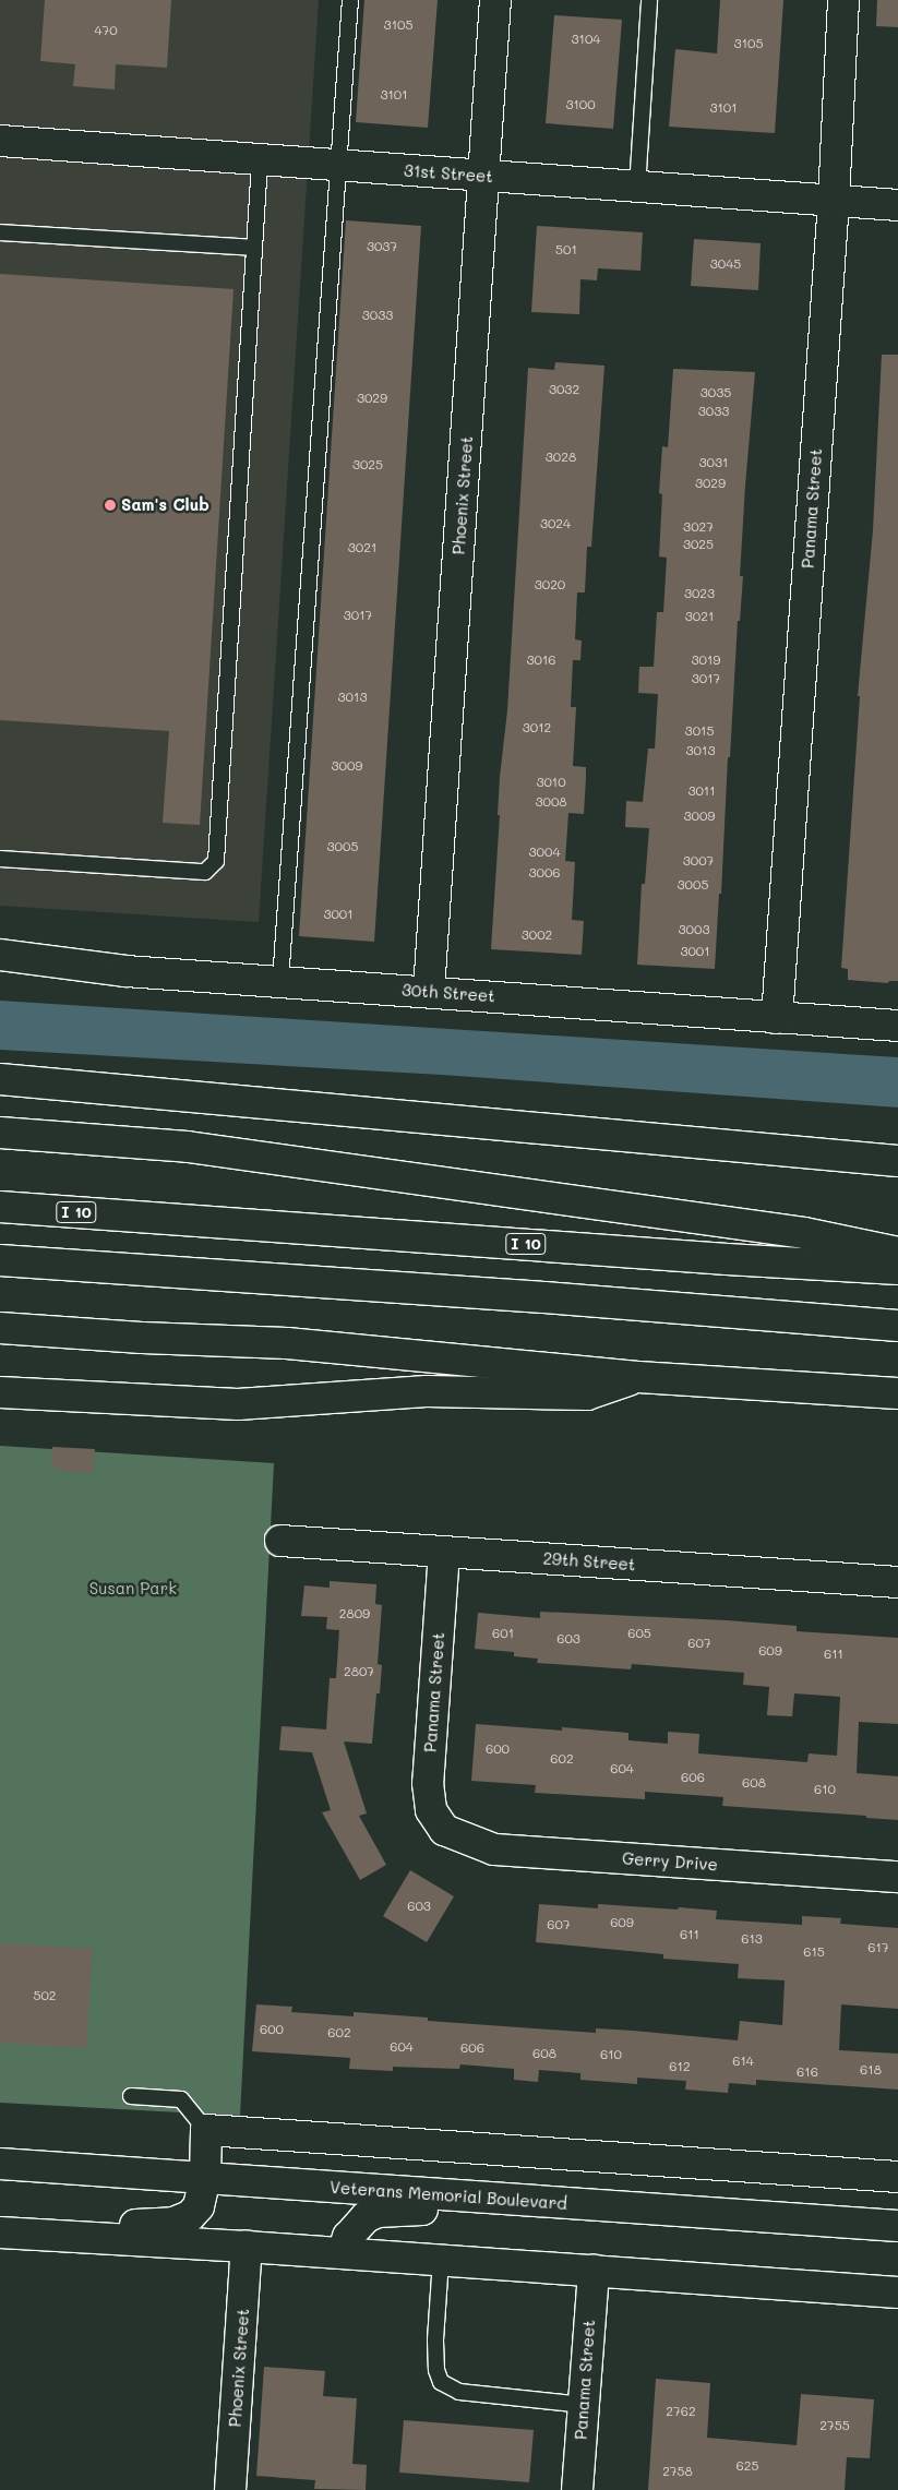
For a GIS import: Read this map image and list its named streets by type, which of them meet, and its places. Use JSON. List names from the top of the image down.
{
  "streets": {
    "main road": [
      "31st Street",
      "Phoenix Street",
      "Panama Street",
      "30th Street",
      "I 10",
      "29th Street",
      "Gerry Drive",
      "Veterans Memorial Boulevard"
    ]
  },
  "crossings": [
    ["31st Street", "Phoenix Street"],
    ["31st Street", "Panama Street"],
    ["Phoenix Street", "30th Street"],
    ["Panama Street", "30th Street"],
    ["Panama Street", "29th Street"],
    ["Panama Street", "Gerry Drive"]
  ],
  "parks": ["Susan Park"],
  "places": ["Sam's Club"],
  "house_numbers": [
    "3105",
    "470",
    "3104",
    "3105",
    "3101",
    "3100",
    "3101",
    "3037",
    "501",
    "3045",
    "3033",
    "3032",
    "3035",
    "3029",
    "3033",
    "3028",
    "3031",
    "3025",
    "3029",
    "3024",
    "3027",
    "3025",
    "3021",
    "3020",
    "3023",
    "3017",
    "3021",
    "3016",
    "3019",
    "3017",
    "3013",
    "3012",
    "3015",
    "3013",
    "3009",
    "3010",
    "3011",
    "3008",
    "3009",
    "3005",
    "3004",
    "3007",
    "3006",
    "3005",
    "3001",
    "3003",
    "3002",
    "3001",
    "2809",
    "601",
    "605",
    "603",
    "607",
    "609",
    "611",
    "2807",
    "600",
    "602",
    "604",
    "606",
    "608",
    "610",
    "603",
    "609",
    "607",
    "611",
    "613",
    "617",
    "615",
    "502",
    "600",
    "602",
    "604",
    "606",
    "608",
    "610",
    "614",
    "612",
    "618",
    "616",
    "2762",
    "2755",
    "625",
    "2758"
  ]
}
